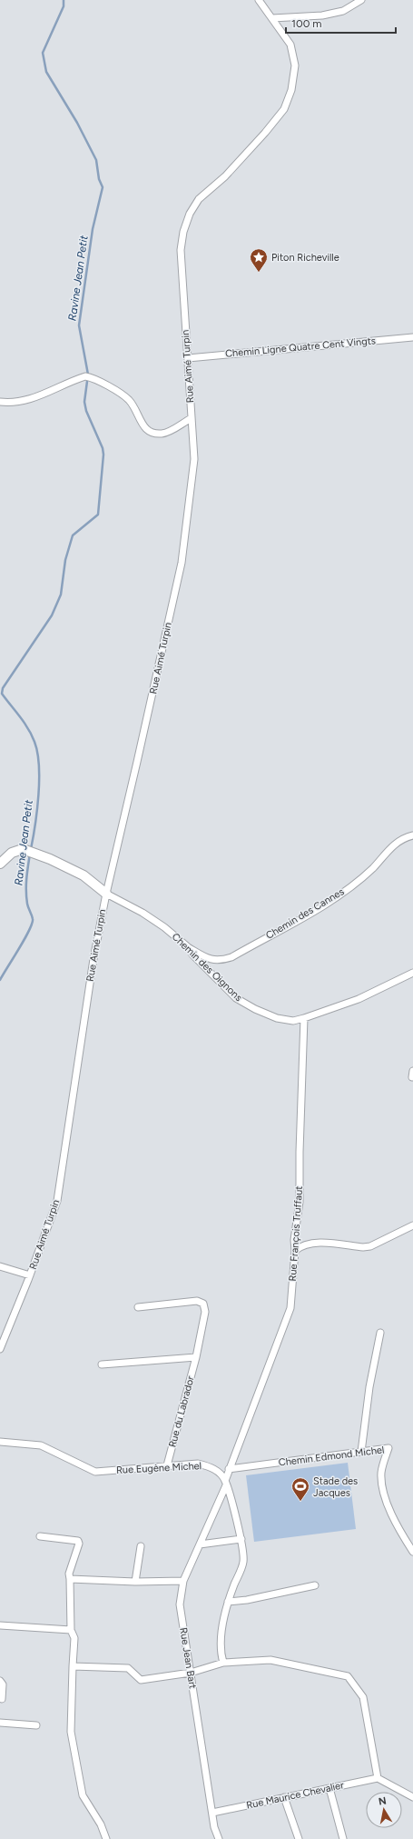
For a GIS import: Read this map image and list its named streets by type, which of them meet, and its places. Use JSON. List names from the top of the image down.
{
  "streets": {
    "street": [
      "Chemin Ligne Quatre Cent Vingts",
      "Rue Aimé Turpin",
      "Chemin des Cannes",
      "Chemin des Oignons",
      "Rue François Truffaut",
      "Rue du Labrador",
      "Chemin Edmond Michel",
      "Rue Eugène Michel",
      "Rue Jean Bart",
      "Rue Maurice Chevalier"
    ]
  },
  "crossings": [
    ["Chemin Ligne Quatre Cent Vingts", "Rue Aimé Turpin"],
    ["Rue Aimé Turpin", "Chemin des Oignons"],
    ["Chemin des Cannes", "Chemin des Oignons"],
    ["Chemin des Oignons", "Rue François Truffaut"],
    ["Rue François Truffaut", "Chemin Edmond Michel"],
    ["Rue François Truffaut", "Rue Eugène Michel"],
    ["Rue François Truffaut", "Rue Jean Bart"],
    ["Rue du Labrador", "Rue Eugène Michel"],
    ["Rue Eugène Michel", "Rue Jean Bart"],
    ["Rue Jean Bart", "Rue Maurice Chevalier"]
  ],
  "water": ["Ravine Jean Petit"],
  "places": {
    "place": ["Piton Richeville"],
    "sports": ["Stade des Jacques"]
  },
  "scale_bar": "100 m",
  "north": "top"
}
